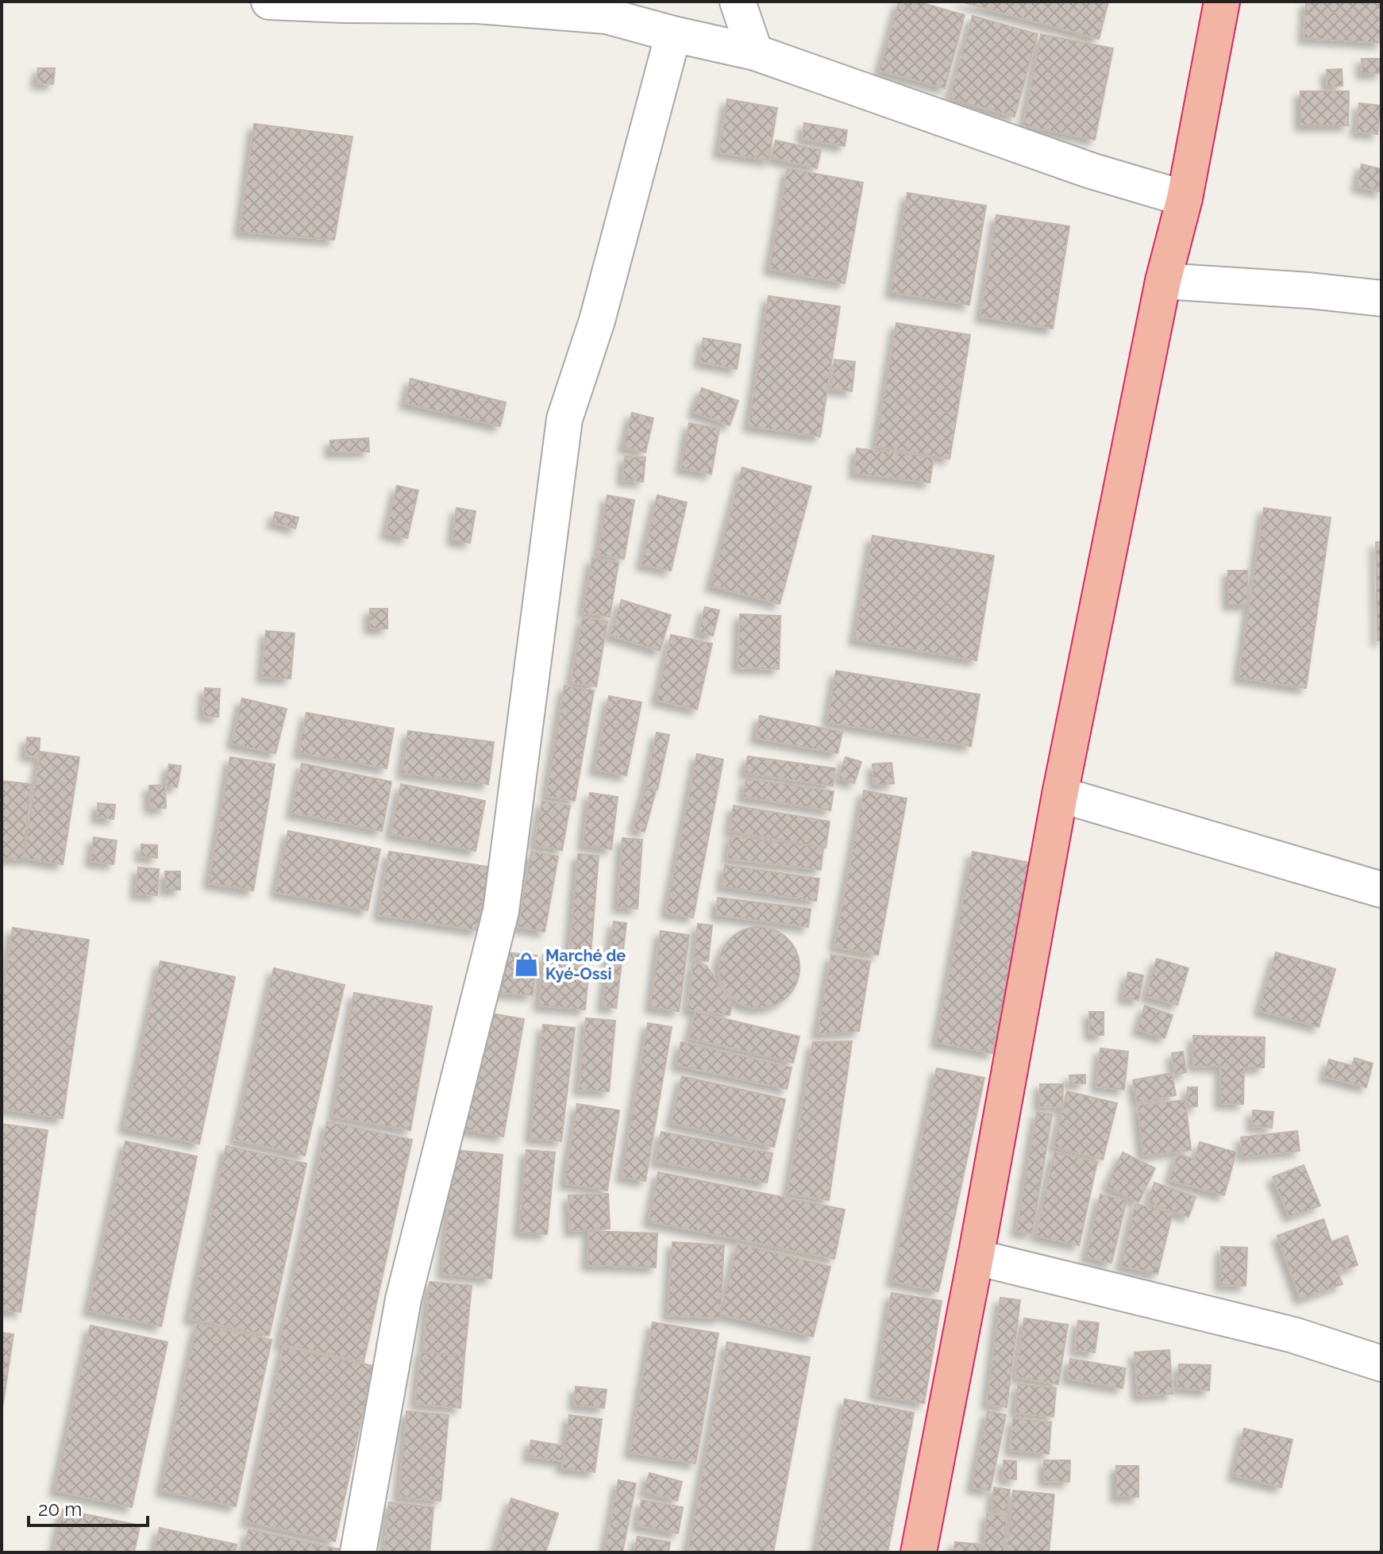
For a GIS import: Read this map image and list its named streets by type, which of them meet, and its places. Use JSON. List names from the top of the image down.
{
  "places": {
    "shop": ["Marché de Kyé-Ossi"]
  },
  "scale_bar": "20 m"
}
